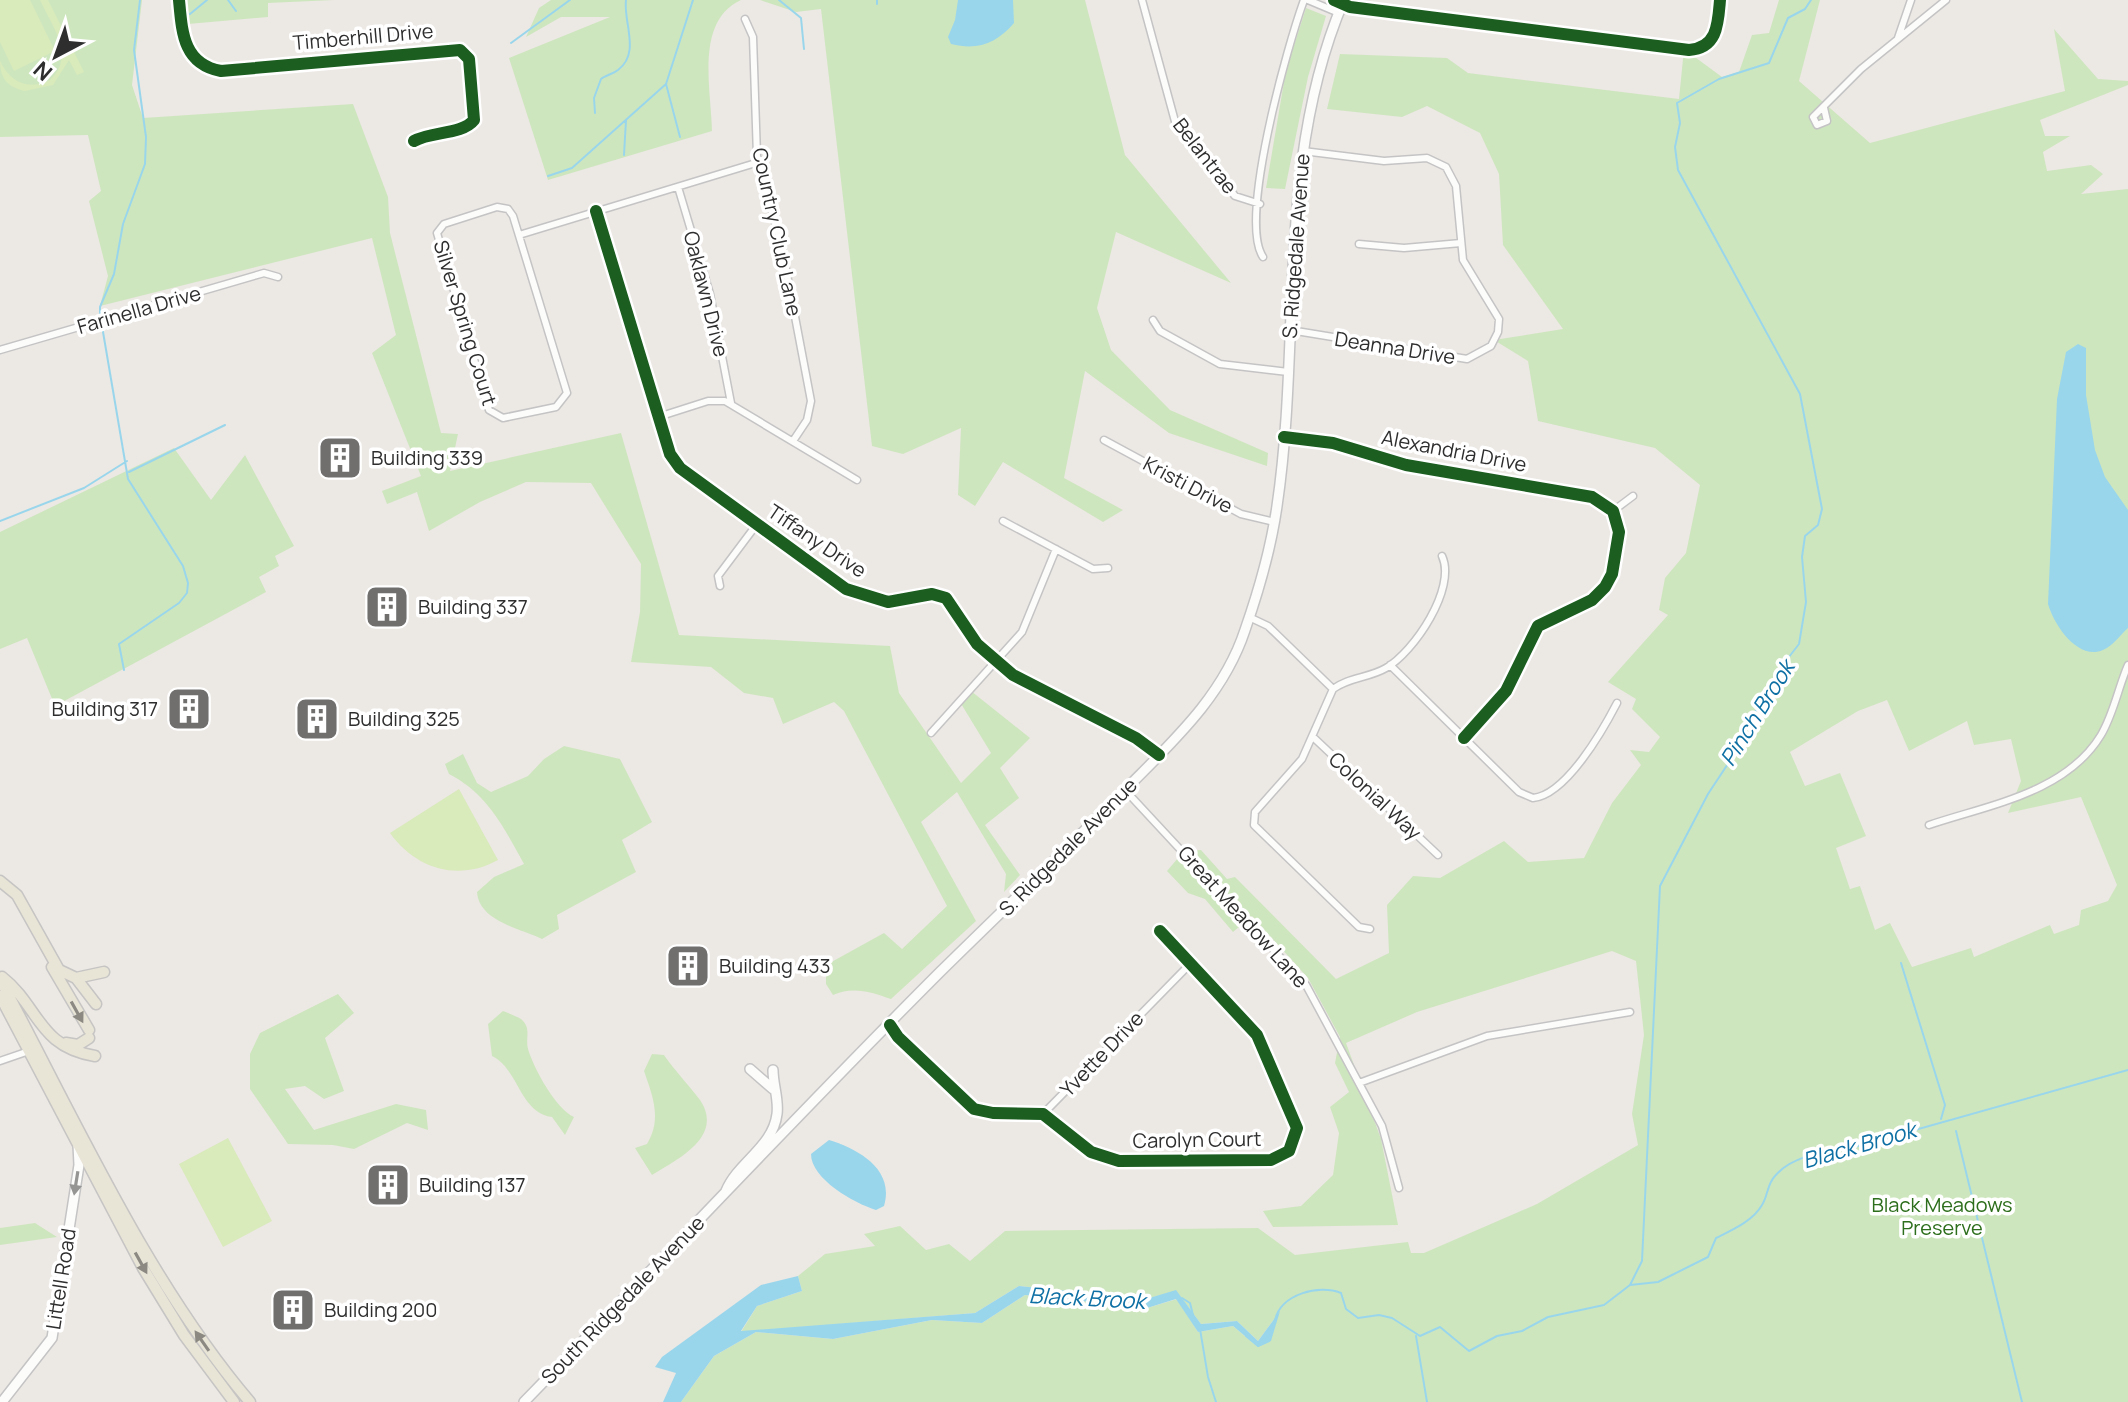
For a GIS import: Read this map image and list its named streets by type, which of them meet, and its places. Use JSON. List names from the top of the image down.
{
  "streets": {
    "main road": ["S. Ridgedale Avenue", "Littell Road", "South Ridgedale Avenue"],
    "street": [
      "Timberhill Drive",
      "Belantrae",
      "Country Club Lane",
      "Oaklawn Drive",
      "Farinella Drive",
      "Silver Spring Court",
      "Deanna Drive",
      "Alexandria Drive",
      "Kristi Drive",
      "Tiffany Drive",
      "Colonial Way",
      "Great Meadow Lane",
      "Yvette Drive",
      "Carolyn Court"
    ]
  },
  "crossings": [
    ["Belantrae", "S. Ridgedale Avenue"],
    ["S. Ridgedale Avenue", "Deanna Drive"],
    ["S. Ridgedale Avenue", "Alexandria Drive"],
    ["S. Ridgedale Avenue", "Kristi Drive"],
    ["S. Ridgedale Avenue", "Tiffany Drive"],
    ["S. Ridgedale Avenue", "Great Meadow Lane"],
    ["S. Ridgedale Avenue", "Yvette Drive"],
    ["S. Ridgedale Avenue", "South Ridgedale Avenue"],
    ["Yvette Drive", "Carolyn Court"]
  ],
  "one_way": ["Littell Road"],
  "water": ["Pinch Brook", "Black Brook"],
  "parks": ["Black Meadows Preserve"],
  "places": {
    "building": [
      "Building 339",
      "Building 337",
      "Building 317",
      "Building 325",
      "Building 433",
      "Building 137",
      "Building 200"
    ]
  },
  "north": "bottom left"
}
